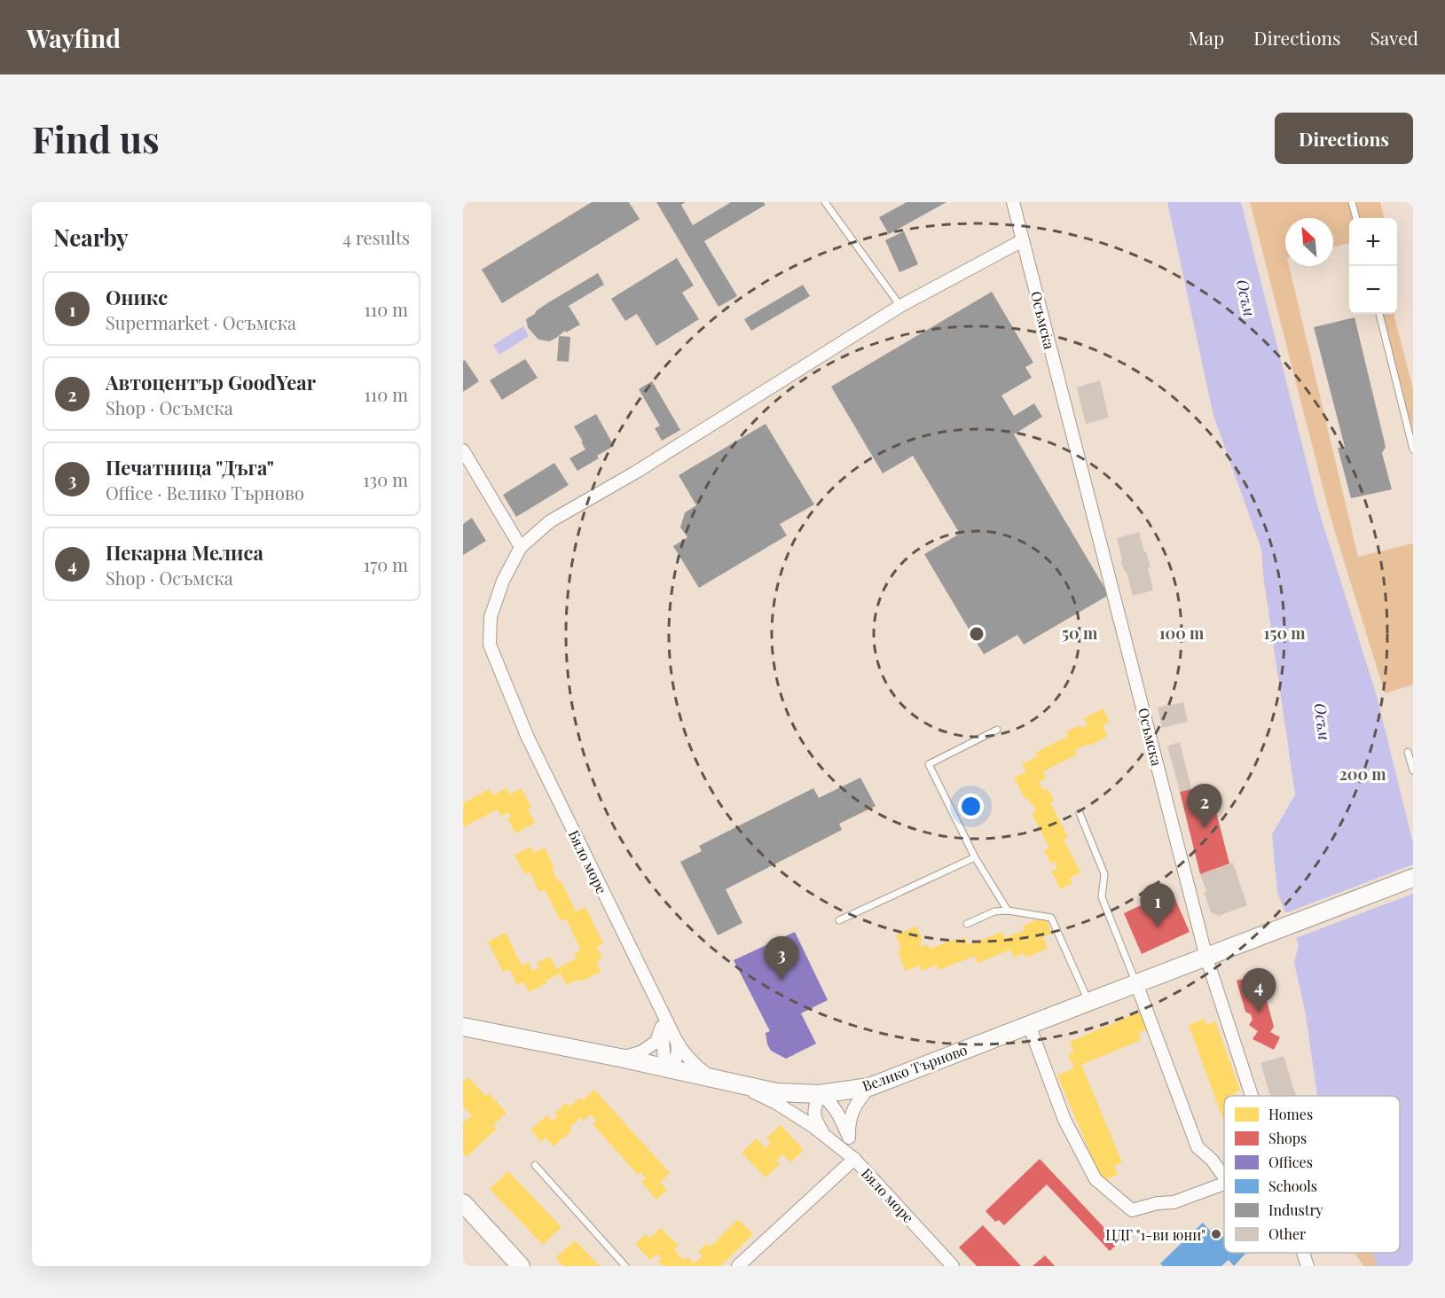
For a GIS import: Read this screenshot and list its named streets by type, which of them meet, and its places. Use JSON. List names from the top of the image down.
{
  "streets": {
    "street": ["Осъмска", "Бяло море", "Велико Търново"]
  },
  "crossings": [
    ["Осъмска", "Велико Търново"],
    ["Бяло море", "Велико Търново"]
  ],
  "water": ["Осъм"],
  "places": ["ЦДГ \"1-ви юни\""],
  "legend": [
    "Homes",
    "Shops",
    "Offices",
    "Schools",
    "Industry",
    "Other"
  ],
  "north": "top left",
  "page": {
    "header": "Wayfind",
    "nav": ["Map", "Directions", "Saved"],
    "buttons": "Directions",
    "title": "Find us",
    "heading": ["Nearby", "4 results"],
    "map_buttons": ["+", "−"],
    "list": [
      {
        "mark": "1",
        "name": "Оникс",
        "note": "Supermarket · Осъмска",
        "value": "110 m"
      },
      {
        "mark": "2",
        "name": "Автоцентър GoodYear",
        "note": "Shop · Осъмска",
        "value": "110 m"
      },
      {
        "mark": "3",
        "name": "Печатница \"Дъга\"",
        "note": "Office · Велико Търново",
        "value": "130 m"
      },
      {
        "mark": "4",
        "name": "Пекарна Мелиса",
        "note": "Shop · Осъмска",
        "value": "170 m"
      }
    ],
    "pins": [
      "2",
      "1",
      "3",
      "4"
    ]
  },
  "rings": [
    "50 m",
    "100 m",
    "150 m",
    "200 m"
  ]
}
